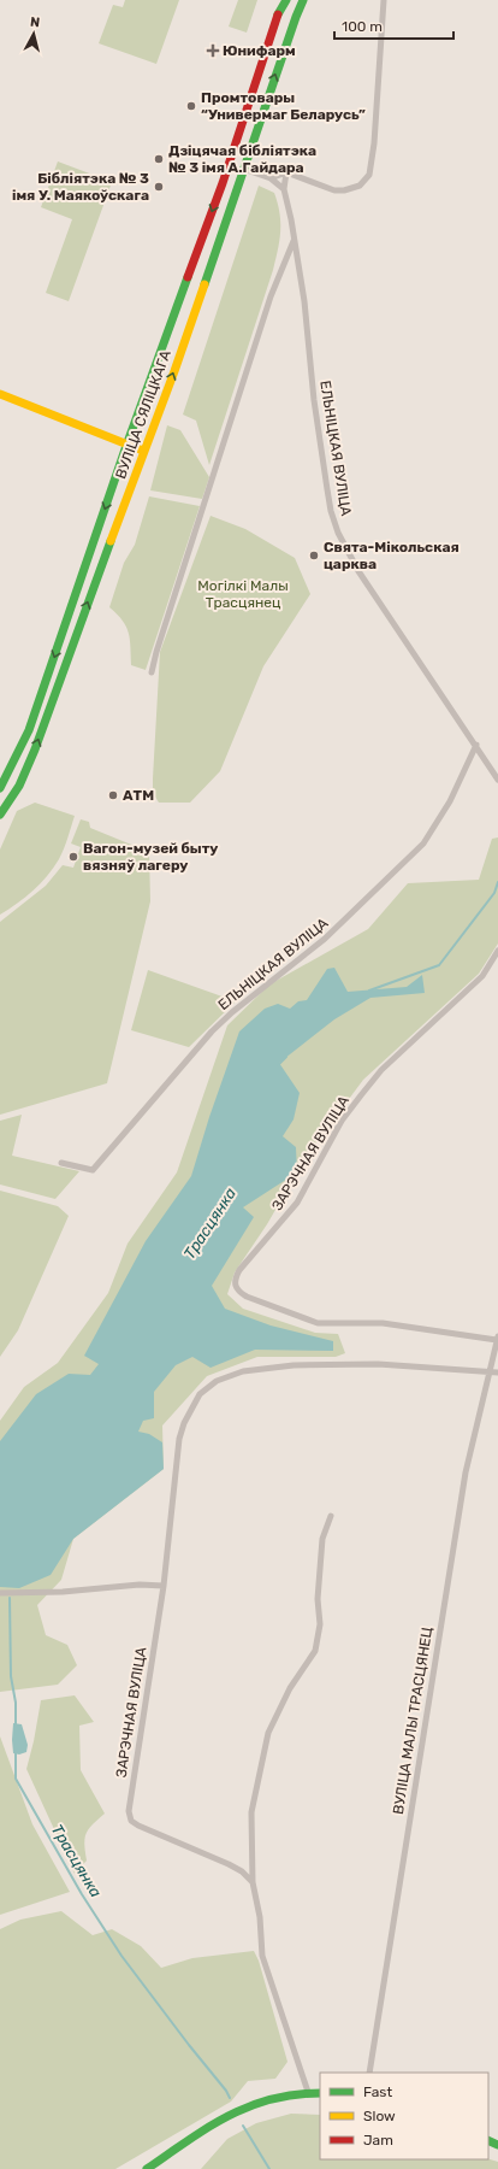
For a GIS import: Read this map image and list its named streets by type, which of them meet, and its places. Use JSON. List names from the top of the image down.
{
  "streets": {
    "main road": ["ВУЛІЦА СЯЛІЦКАГА"],
    "street": ["ЕЛЬНІЦКАЯ ВУЛІЦА", "ЗАРЭЧНАЯ ВУЛІЦА", "ВУЛІЦА МАЛЫ ТРАСЦЯНЕЦ"]
  },
  "crossings": [
    ["ЗАРЭЧНАЯ ВУЛІЦА", "ВУЛІЦА МАЛЫ ТРАСЦЯНЕЦ"]
  ],
  "water": ["Трасцянка"],
  "parks": ["Могілкі Малы Трасцянец"],
  "places": {
    "health": ["Юнифарм"],
    "other": [
      "Промтовары “Универмаг Беларусь”",
      "Дзіцячая бібліятэка № 3 імя А.Гайдара",
      "Бібліятэка № 3 імя У. Маякоўскага",
      "Свята-Мікольская царква",
      "АТМ",
      "Вагон-музей быту вязняў лагеру"
    ]
  },
  "legend": ["Fast", "Slow", "Jam"],
  "scale_bar": "100 m",
  "north": "top"
}
